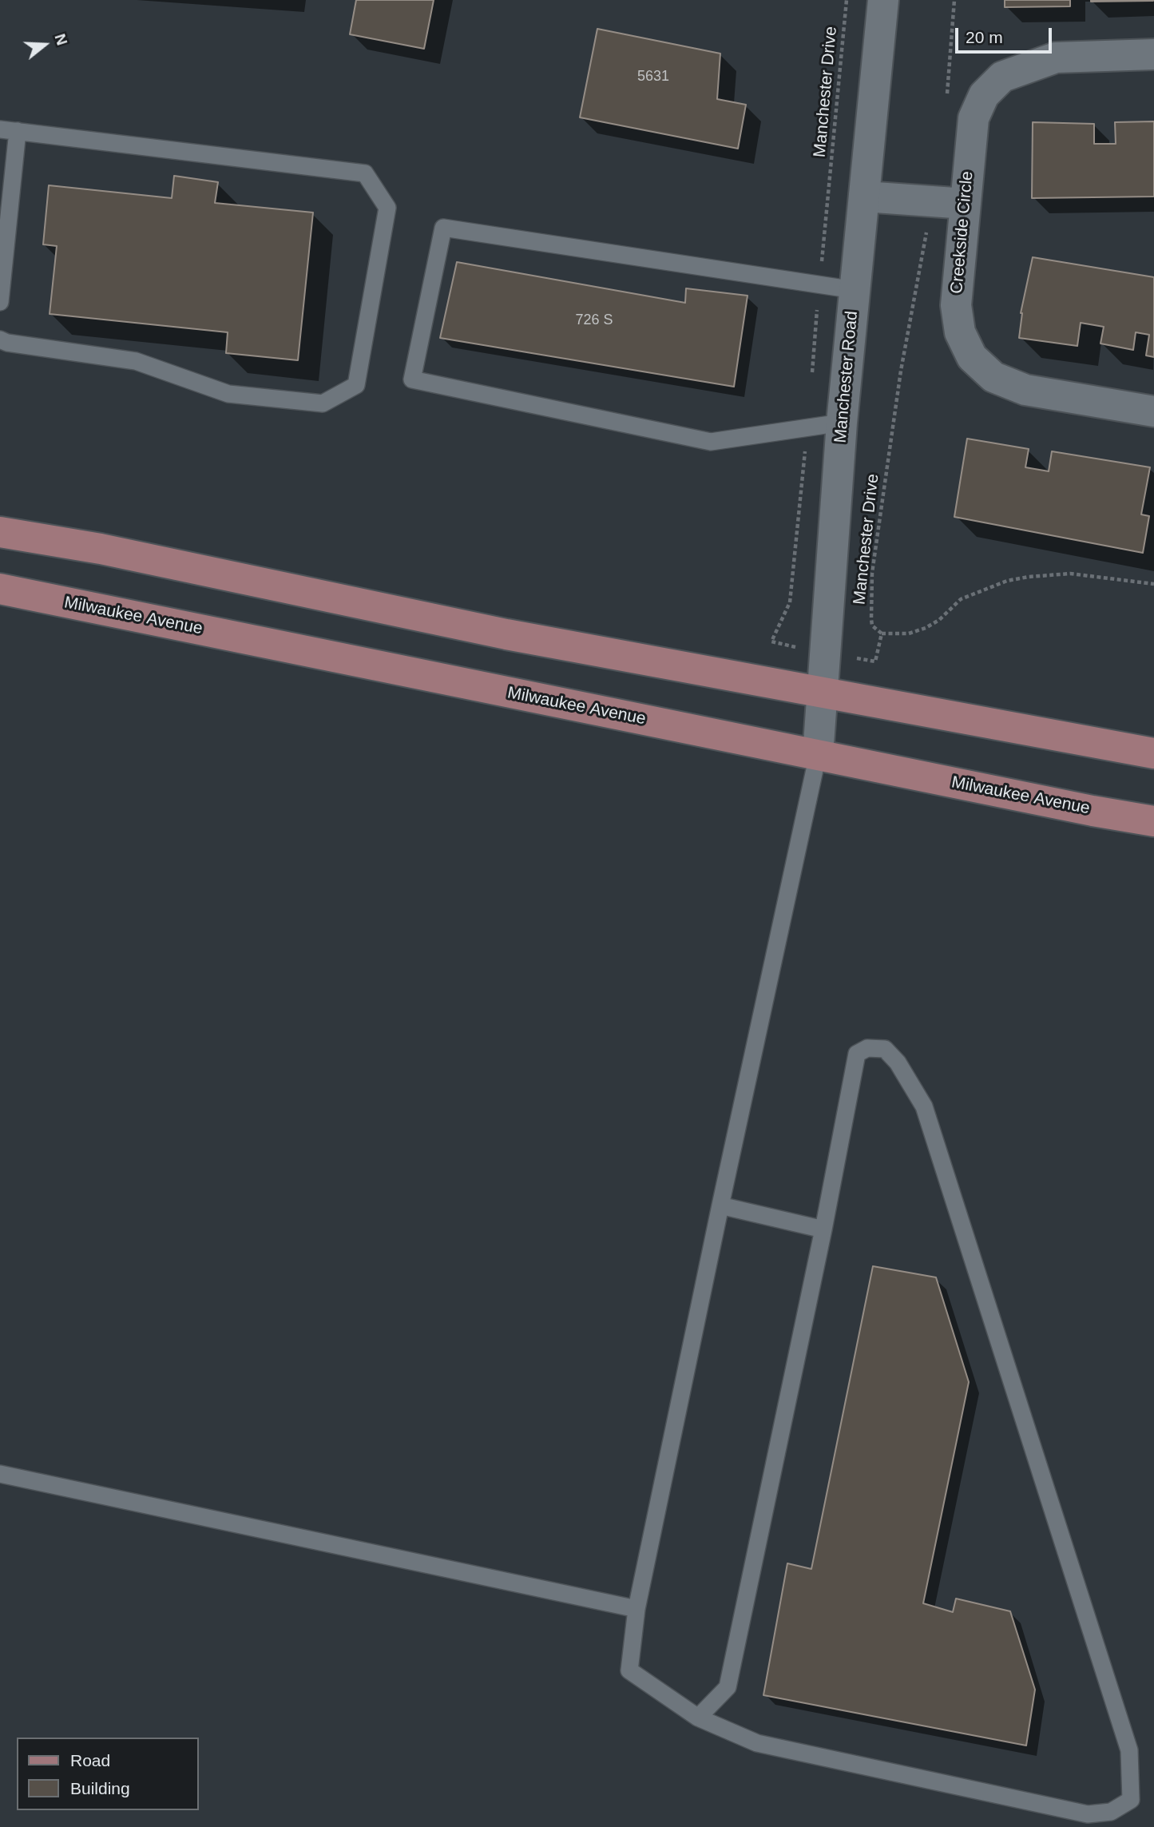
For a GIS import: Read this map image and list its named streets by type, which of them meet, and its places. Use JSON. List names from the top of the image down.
{
  "streets": {
    "main road": ["Milwaukee Avenue"],
    "street": ["Creekside Circle", "Manchester Road"],
    "path": ["Manchester Drive"]
  },
  "crossings": [
    ["Manchester Drive", "Manchester Road"],
    ["Manchester Road", "Milwaukee Avenue"]
  ],
  "house_numbers": ["5631", "726 S"],
  "legend": ["Road", "Building"],
  "scale_bar": "20 m",
  "north": "right"
}
